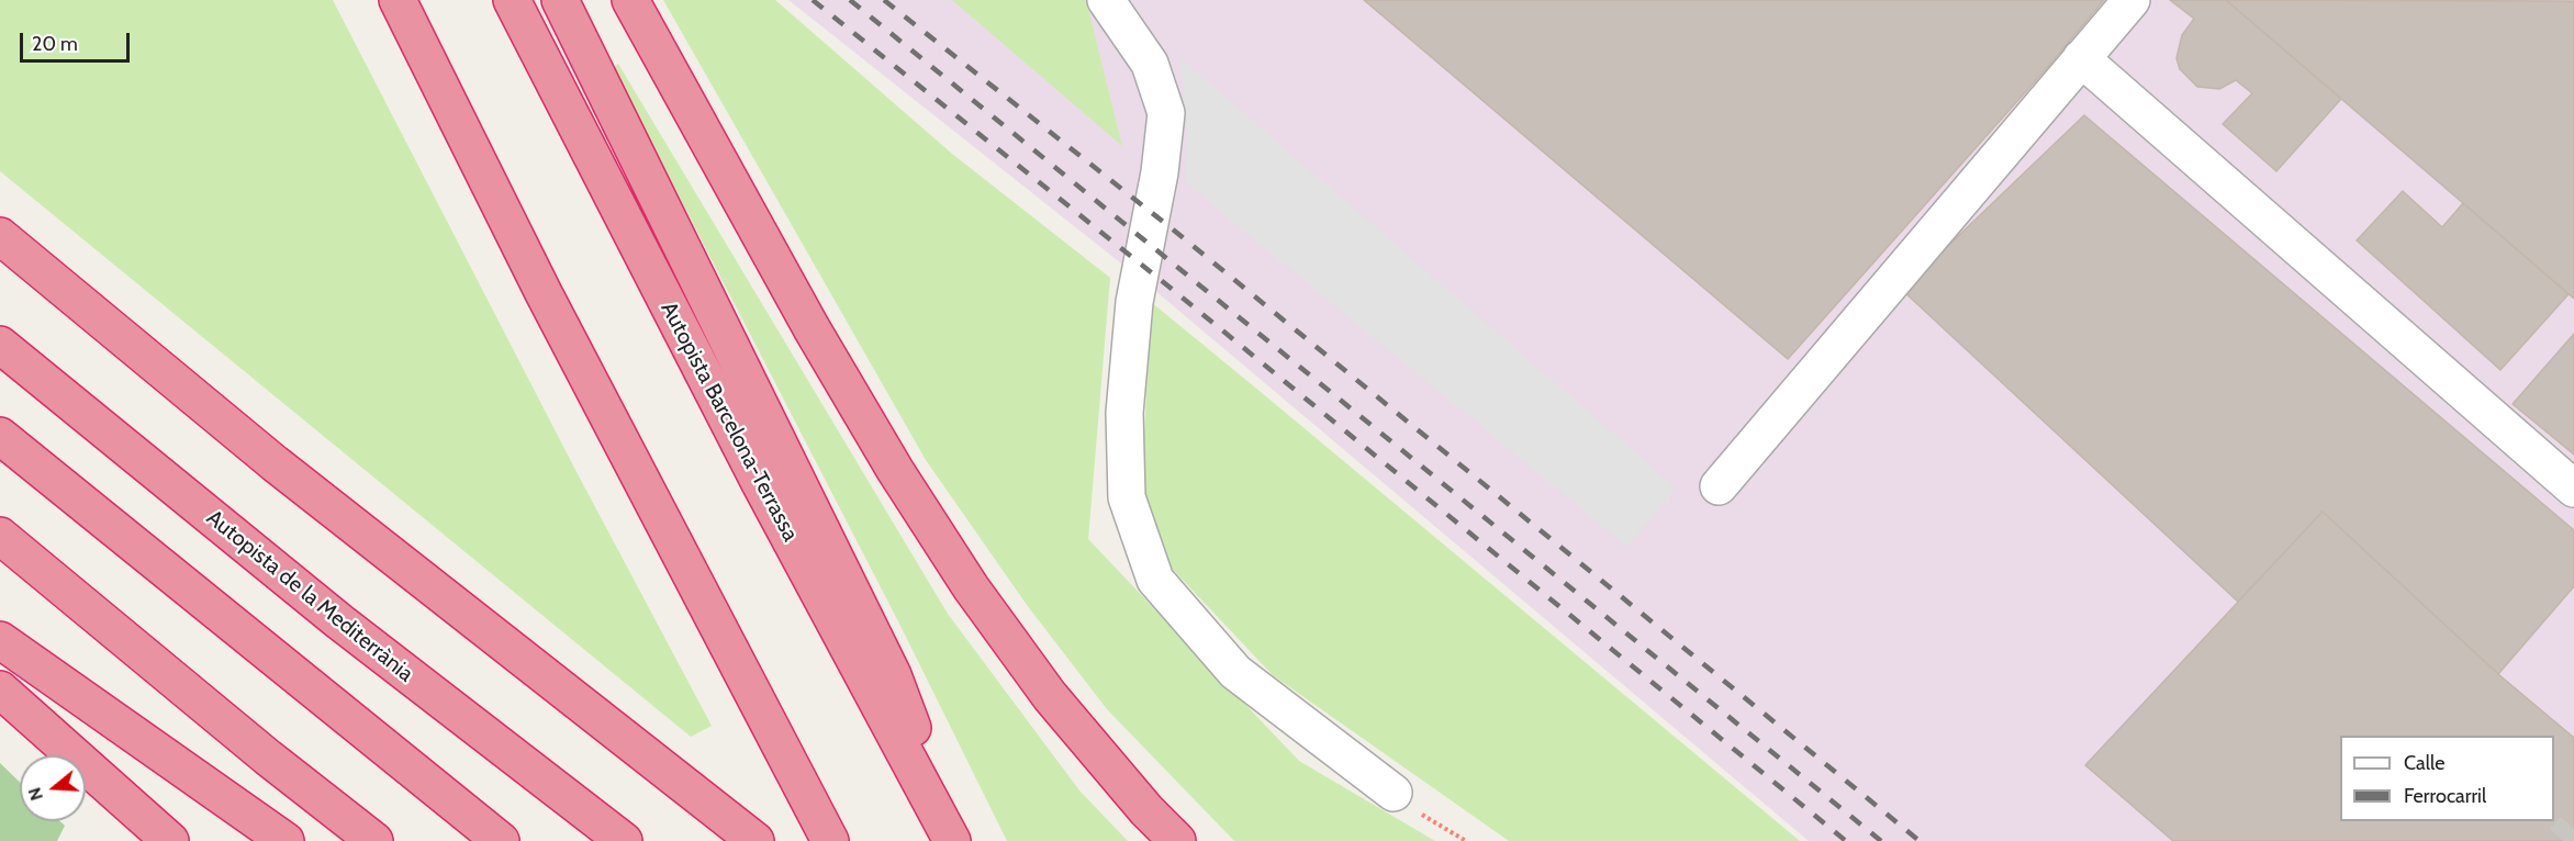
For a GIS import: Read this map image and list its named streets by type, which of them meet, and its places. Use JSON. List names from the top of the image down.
{
  "streets": {
    "highway": ["Autopista Barcelona-Terrassa", "Autopista de la Mediterrània"]
  },
  "legend": ["Calle", "Ferrocarril"],
  "scale_bar": "20 m",
  "north": "left"
}
